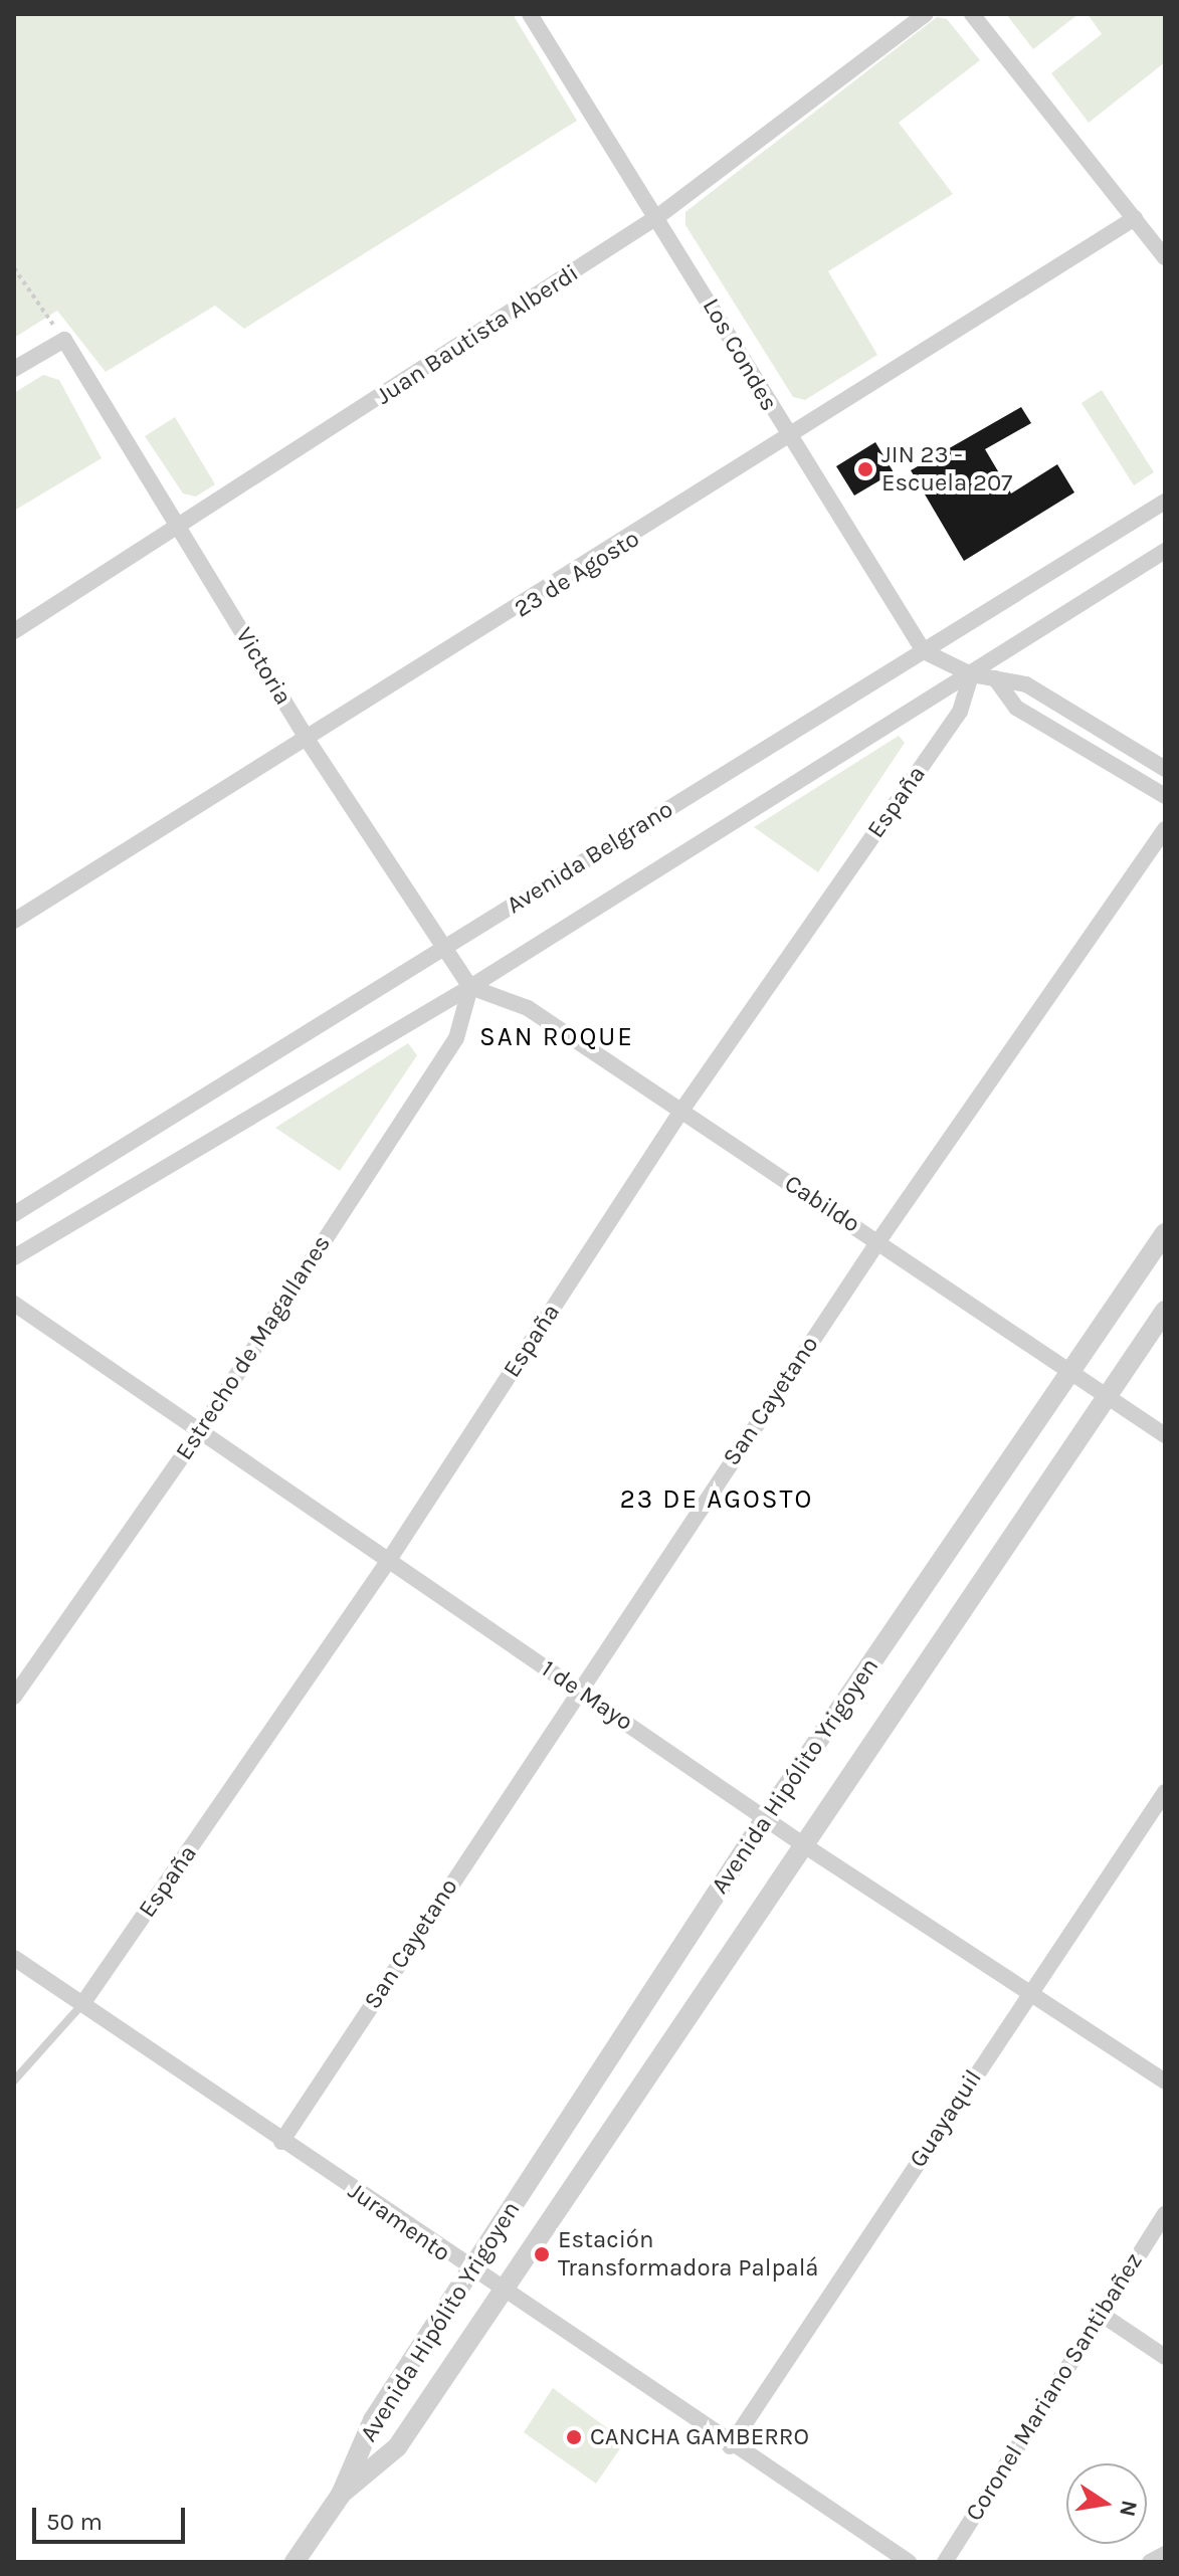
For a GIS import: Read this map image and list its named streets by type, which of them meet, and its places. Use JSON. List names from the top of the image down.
{
  "streets": {
    "street": [
      "Juan Bautista Alberdi",
      "Los Condes",
      "23 de Agosto",
      "Victoria",
      "España",
      "Avenida Belgrano",
      "Cabildo",
      "Estrecho de Magallanes",
      "San Cayetano",
      "1 de Mayo",
      "Avenida Hipólito Yrigoyen",
      "Guayaquil",
      "Juramento",
      "Coronel Mariano Santibañez"
    ]
  },
  "crossings": [
    ["Juan Bautista Alberdi", "Los Condes"],
    ["Juan Bautista Alberdi", "Victoria"],
    ["Los Condes", "23 de Agosto"],
    ["Los Condes", "Avenida Belgrano"],
    ["23 de Agosto", "Victoria"],
    ["Victoria", "Avenida Belgrano"],
    ["Victoria", "Cabildo"],
    ["Victoria", "Estrecho de Magallanes"],
    ["España", "Avenida Belgrano"],
    ["España", "Cabildo"],
    ["España", "1 de Mayo"],
    ["España", "Juramento"],
    ["Avenida Belgrano", "Cabildo"],
    ["Avenida Belgrano", "Estrecho de Magallanes"],
    ["Cabildo", "Estrecho de Magallanes"],
    ["Cabildo", "San Cayetano"],
    ["Cabildo", "Avenida Hipólito Yrigoyen"],
    ["Estrecho de Magallanes", "1 de Mayo"],
    ["San Cayetano", "1 de Mayo"],
    ["San Cayetano", "Juramento"],
    ["1 de Mayo", "Avenida Hipólito Yrigoyen"],
    ["1 de Mayo", "Guayaquil"],
    ["Avenida Hipólito Yrigoyen", "Juramento"],
    ["Guayaquil", "Juramento"]
  ],
  "districts": ["SAN ROQUE", "23 DE AGOSTO"],
  "places": ["JIN 23 - Escuela 207", "Estación Transformadora Palpalá", "CANCHA GAMBERRO"],
  "scale_bar": "50 m",
  "north": "right"
}
